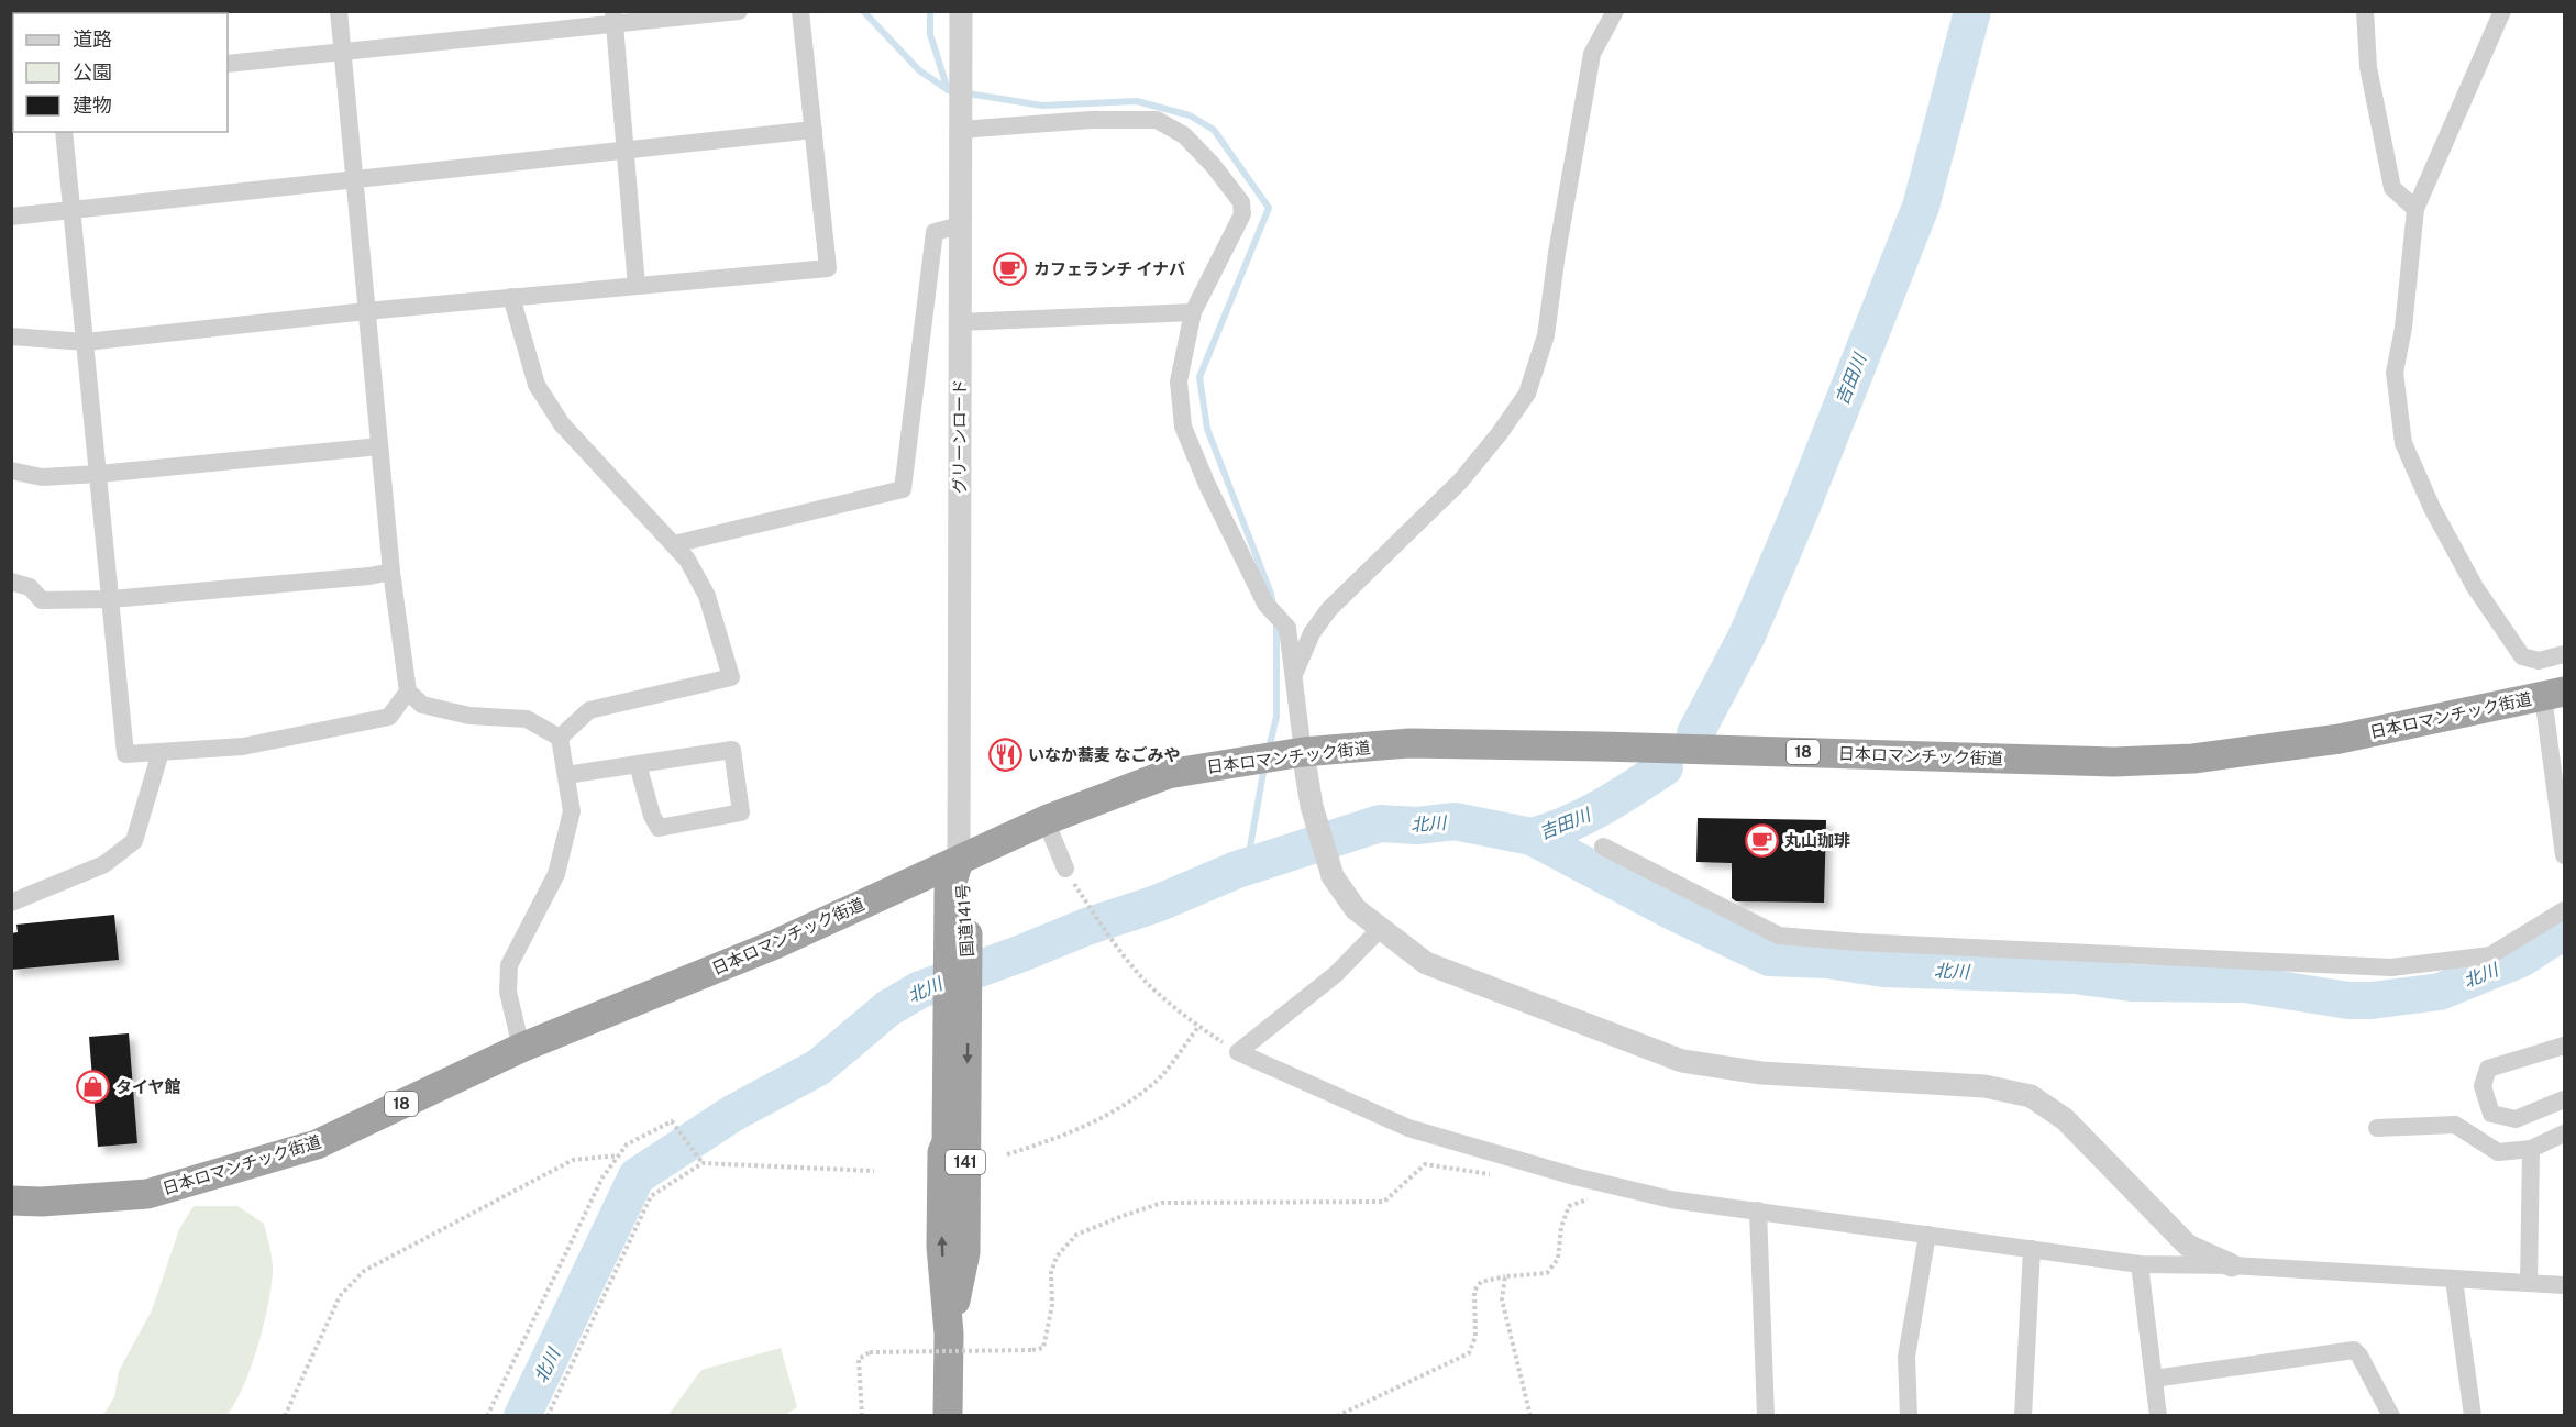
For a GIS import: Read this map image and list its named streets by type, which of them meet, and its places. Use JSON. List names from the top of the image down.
{
  "streets": {
    "highway": [
      "日本ロマンチック街道",
      "18",
      "国道141号",
      "141"
    ],
    "street": ["グリーンロード"]
  },
  "crossings": [
    ["グリーンロード", "日本ロマンチック街道"],
    ["グリーンロード", "国道141号"],
    ["日本ロマンチック街道", "国道141号"]
  ],
  "water": ["吉田川", "北川"],
  "places": {
    "cafe": ["カフェランチ イナバ", "丸山珈琲"],
    "restaurant": ["いなか蕎麦 なごみや"],
    "shop": ["タイヤ館"]
  },
  "legend": ["道路", "公園", "建物"]
}
